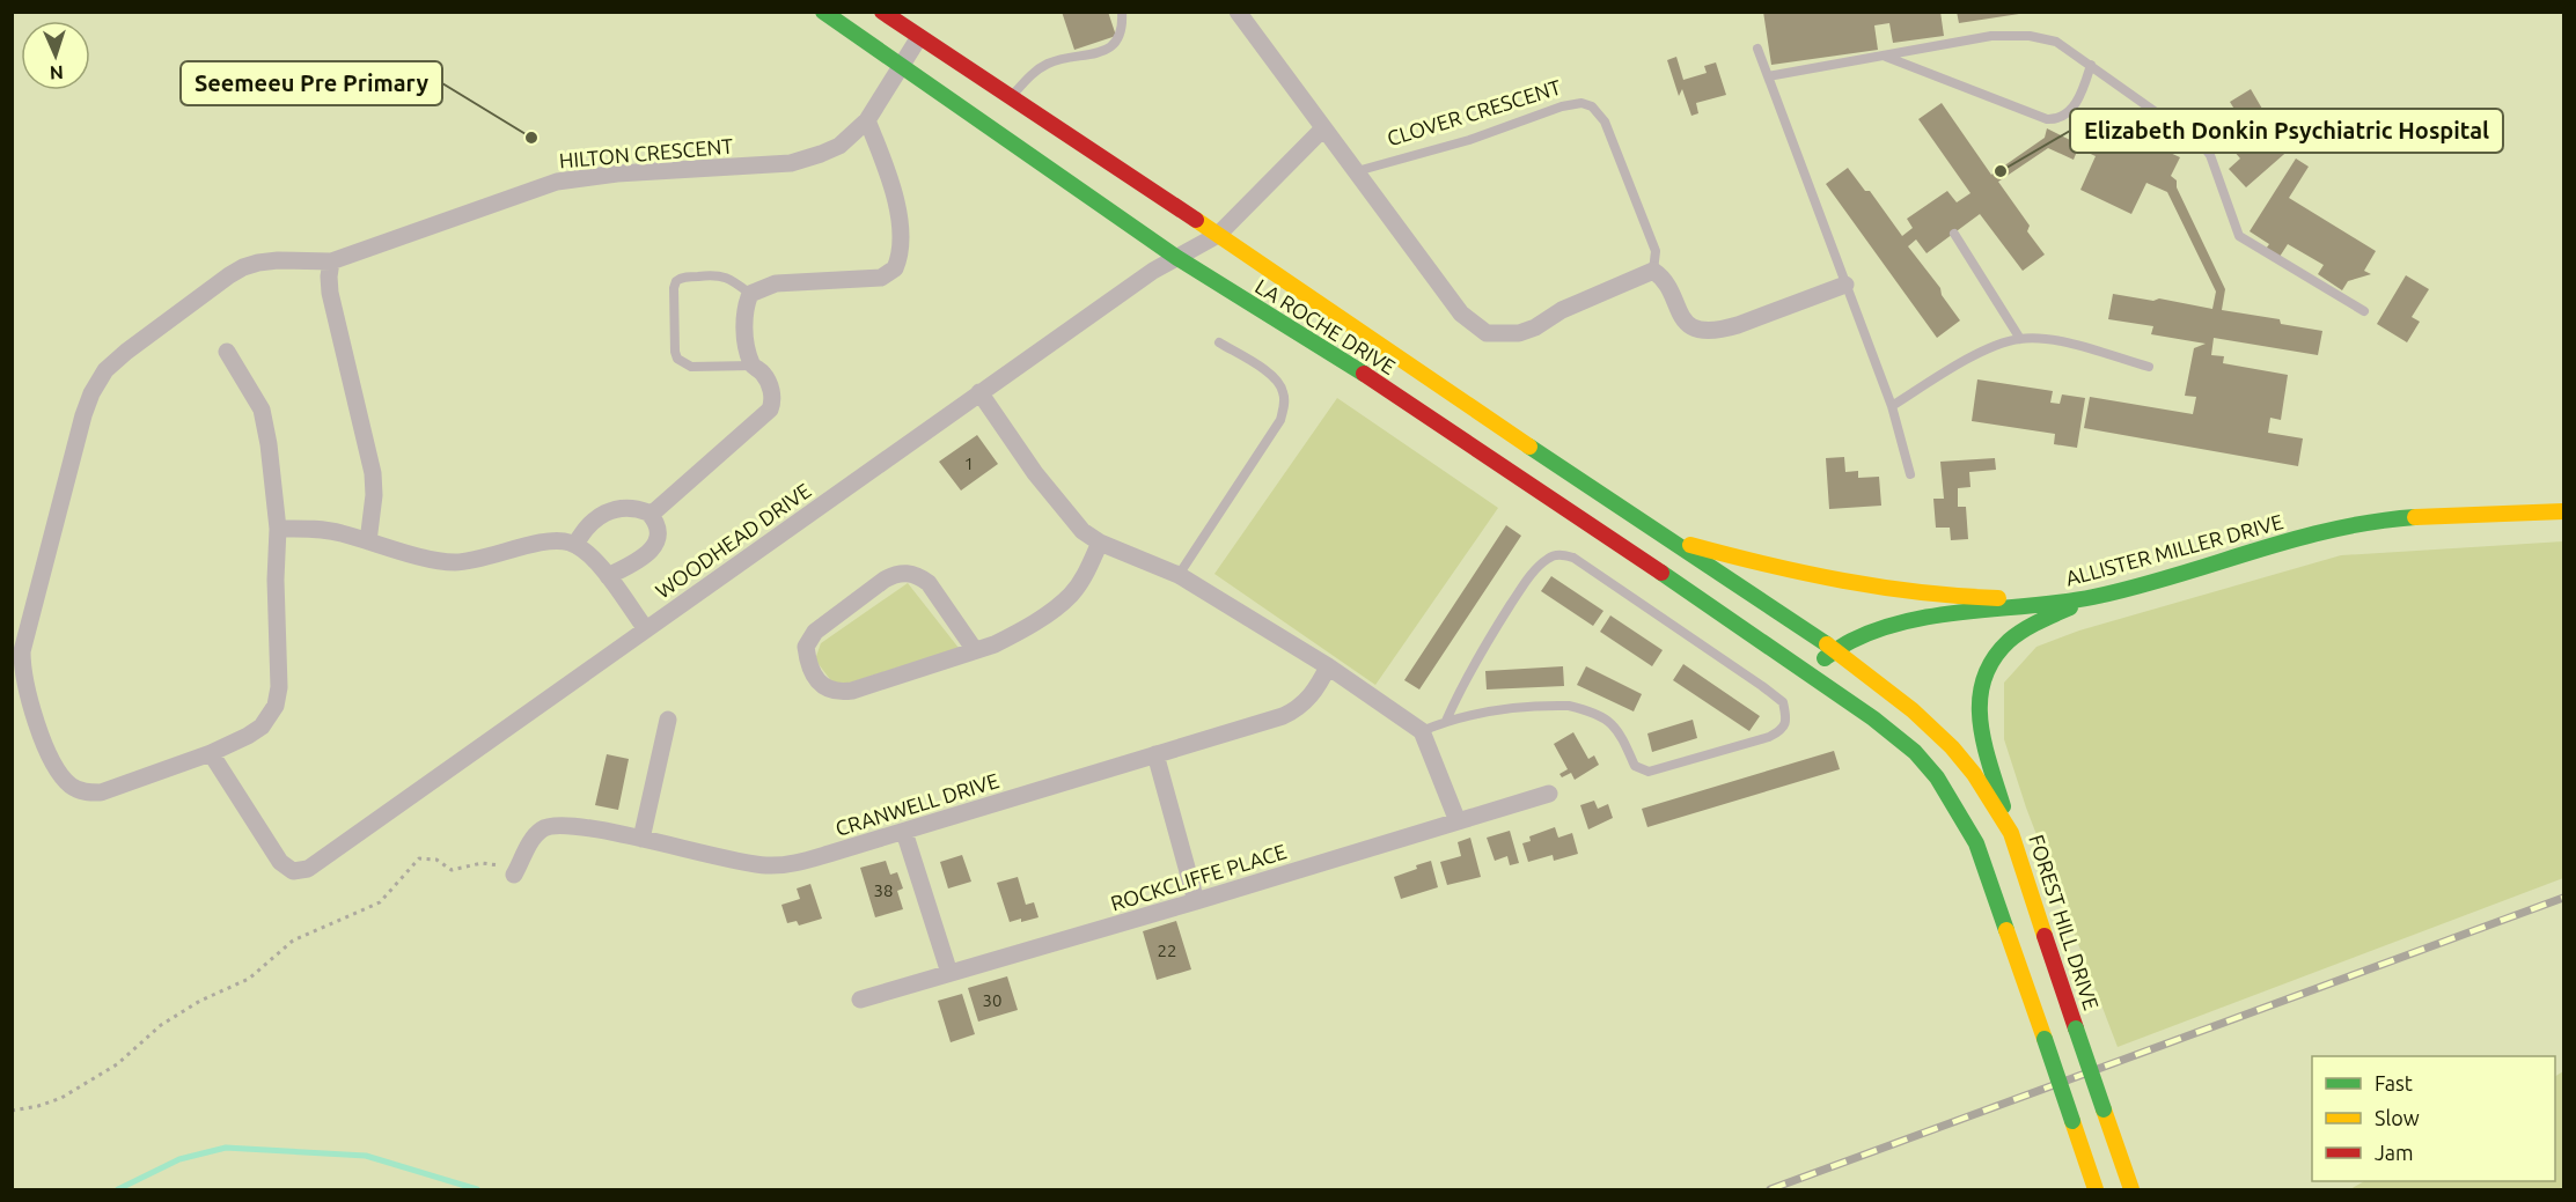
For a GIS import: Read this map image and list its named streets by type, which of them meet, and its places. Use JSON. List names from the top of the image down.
{
  "streets": {
    "street": [
      "CLOVER CRESCENT",
      "HILTON CRESCENT",
      "LA ROCHE DRIVE",
      "WOODHEAD DRIVE",
      "ALLISTER MILLER DRIVE",
      "CRANWELL DRIVE",
      "ROCKCLIFFE PLACE",
      "FOREST HILL DRIVE"
    ]
  },
  "crossings": [
    ["HILTON CRESCENT", "LA ROCHE DRIVE"],
    ["LA ROCHE DRIVE", "WOODHEAD DRIVE"],
    ["LA ROCHE DRIVE", "ALLISTER MILLER DRIVE"],
    ["LA ROCHE DRIVE", "FOREST HILL DRIVE"],
    ["ALLISTER MILLER DRIVE", "FOREST HILL DRIVE"]
  ],
  "places": ["Seemeeu Pre Primary", "Elizabeth Donkin Psychiatric Hospital"],
  "house_numbers": [
    "1",
    "38",
    "22",
    "30"
  ],
  "legend": ["Fast", "Slow", "Jam"],
  "north": "bottom"
}
